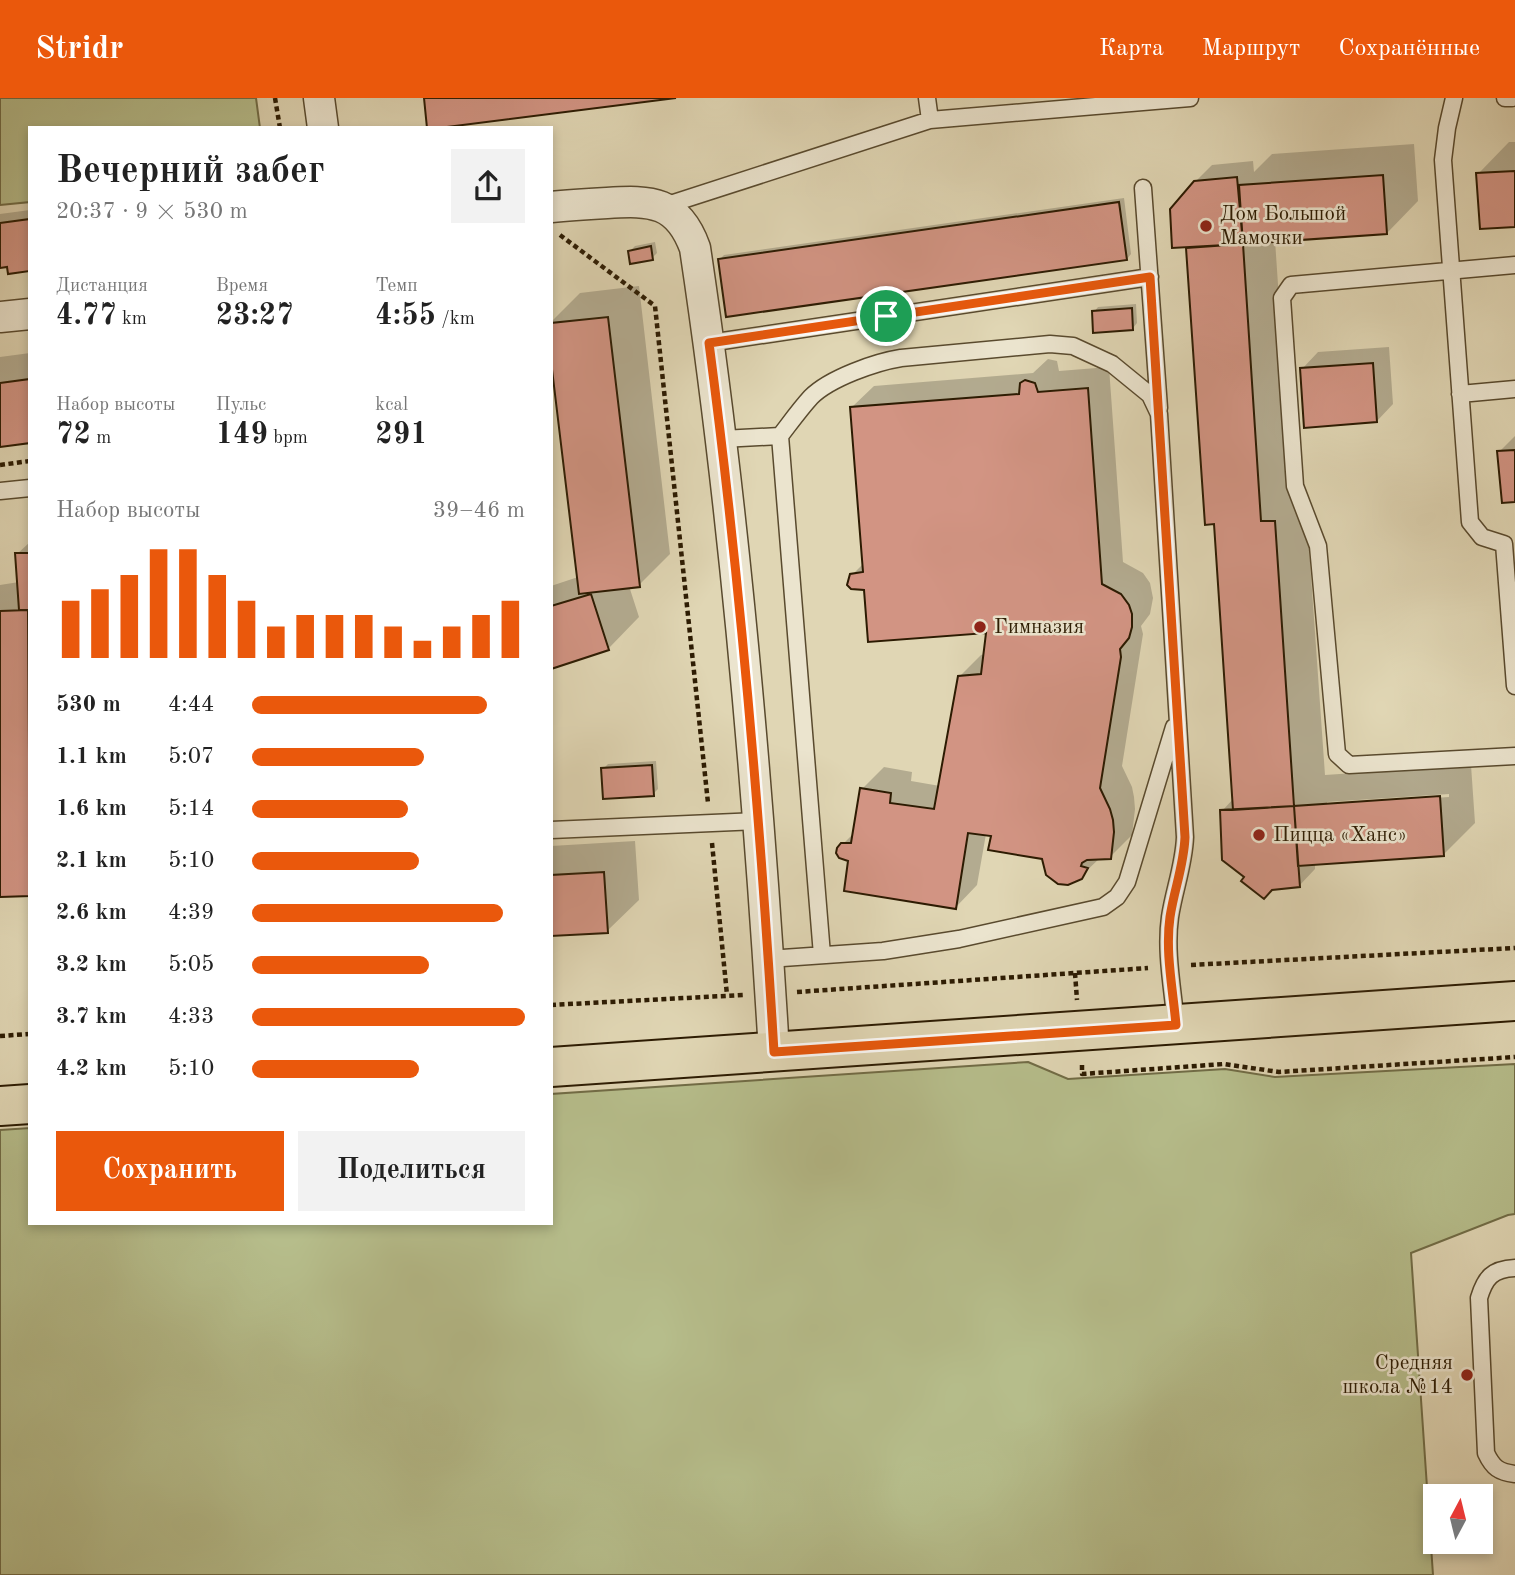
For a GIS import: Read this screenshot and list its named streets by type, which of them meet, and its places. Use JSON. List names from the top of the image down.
{
  "places": [
    "Дом Большой Мамочки",
    "Гимназия",
    "Пицца «Ханс»",
    "Средняя школа №14"
  ],
  "north": "top",
  "page": {
    "header": "Stridr",
    "nav": ["Карта", "Маршрут", "Сохранённые"],
    "heading": ["Вечерний забег", "20:37 · 9 × 530 m"],
    "stats": [
      ["Дистанция", "4.77 km"],
      ["Время", "23:27"],
      ["Темп", "4:55 /km"],
      ["Набор высоты", "72 m"],
      ["Пульс", "149 bpm"],
      ["kcal", "291"]
    ],
    "chart": ["Набор высоты", "39–46 m"],
    "list": [
      {
        "name": "530 m",
        "note": "4:44"
      },
      {
        "name": "1.1 km",
        "note": "5:07"
      },
      {
        "name": "1.6 km",
        "note": "5:14"
      },
      {
        "name": "2.1 km",
        "note": "5:10"
      },
      {
        "name": "2.6 km",
        "note": "4:39"
      },
      {
        "name": "3.2 km",
        "note": "5:05"
      },
      {
        "name": "3.7 km",
        "note": "4:33"
      },
      {
        "name": "4.2 km",
        "note": "5:10"
      }
    ],
    "buttons": ["Сохранить", "Поделиться"]
  }
}
